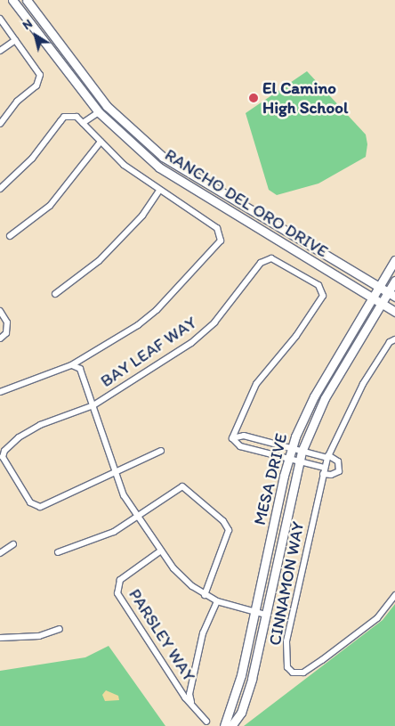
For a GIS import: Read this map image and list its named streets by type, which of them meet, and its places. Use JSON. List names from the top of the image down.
{
  "streets": {
    "main road": ["RANCHO DEL ORO DRIVE", "MESA DRIVE"],
    "street": ["BAY LEAF WAY", "CINNAMON WAY", "PARSLEY WAY"]
  },
  "crossings": [
    ["RANCHO DEL ORO DRIVE", "MESA DRIVE"]
  ],
  "places": ["El Camino High School"],
  "north": "top left"
}
